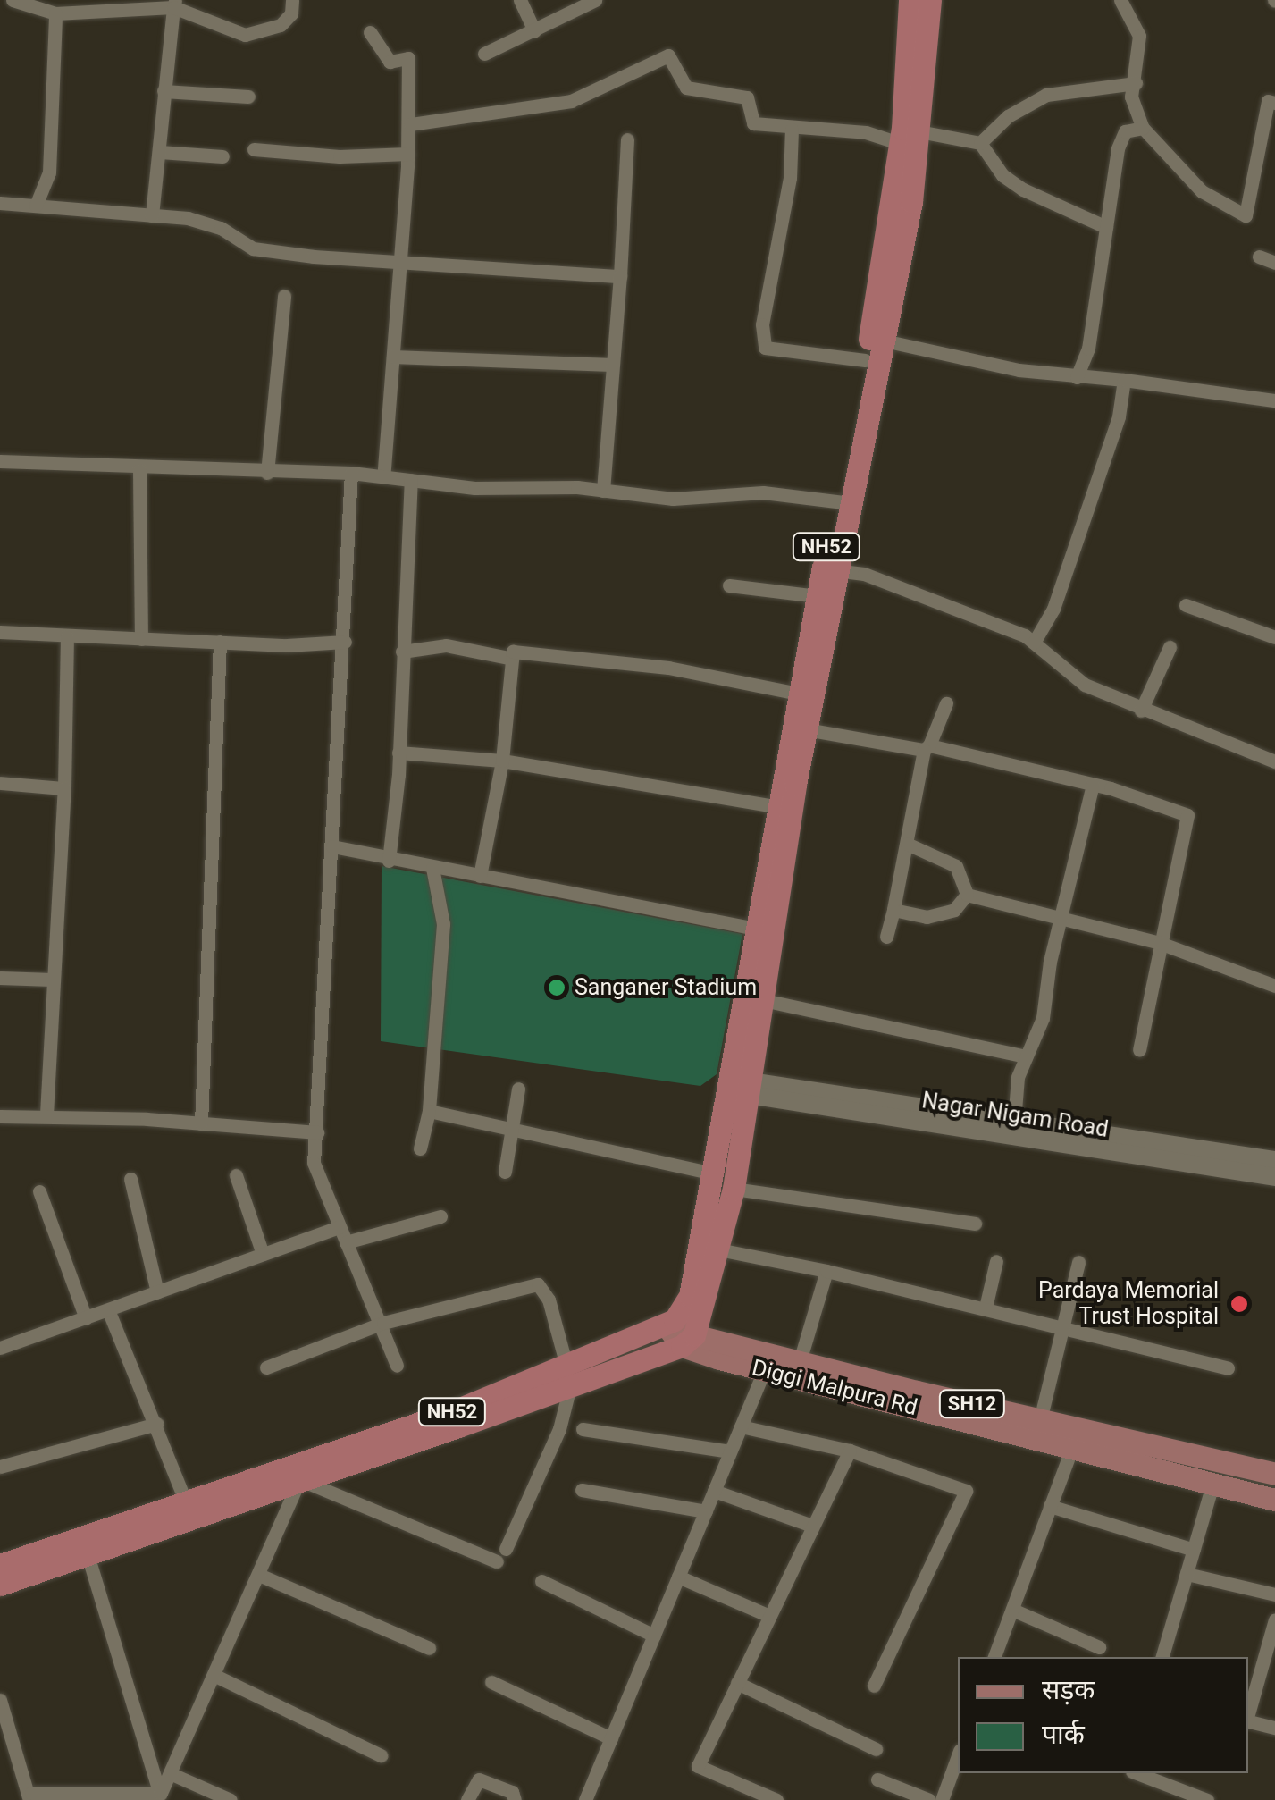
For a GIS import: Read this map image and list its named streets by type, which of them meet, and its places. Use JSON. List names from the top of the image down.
{
  "streets": {
    "highway": ["NH52"],
    "main road": ["Diggi Malpura Rd", "SH12"],
    "street": ["Nagar Nigam Road"]
  },
  "crossings": [
    ["NH52", "Nagar Nigam Road"],
    ["NH52", "Diggi Malpura Rd"]
  ],
  "places": ["Sanganer Stadium", "Pardaya Memorial Trust Hospital"],
  "legend": ["सड़क", "पार्क"]
}
